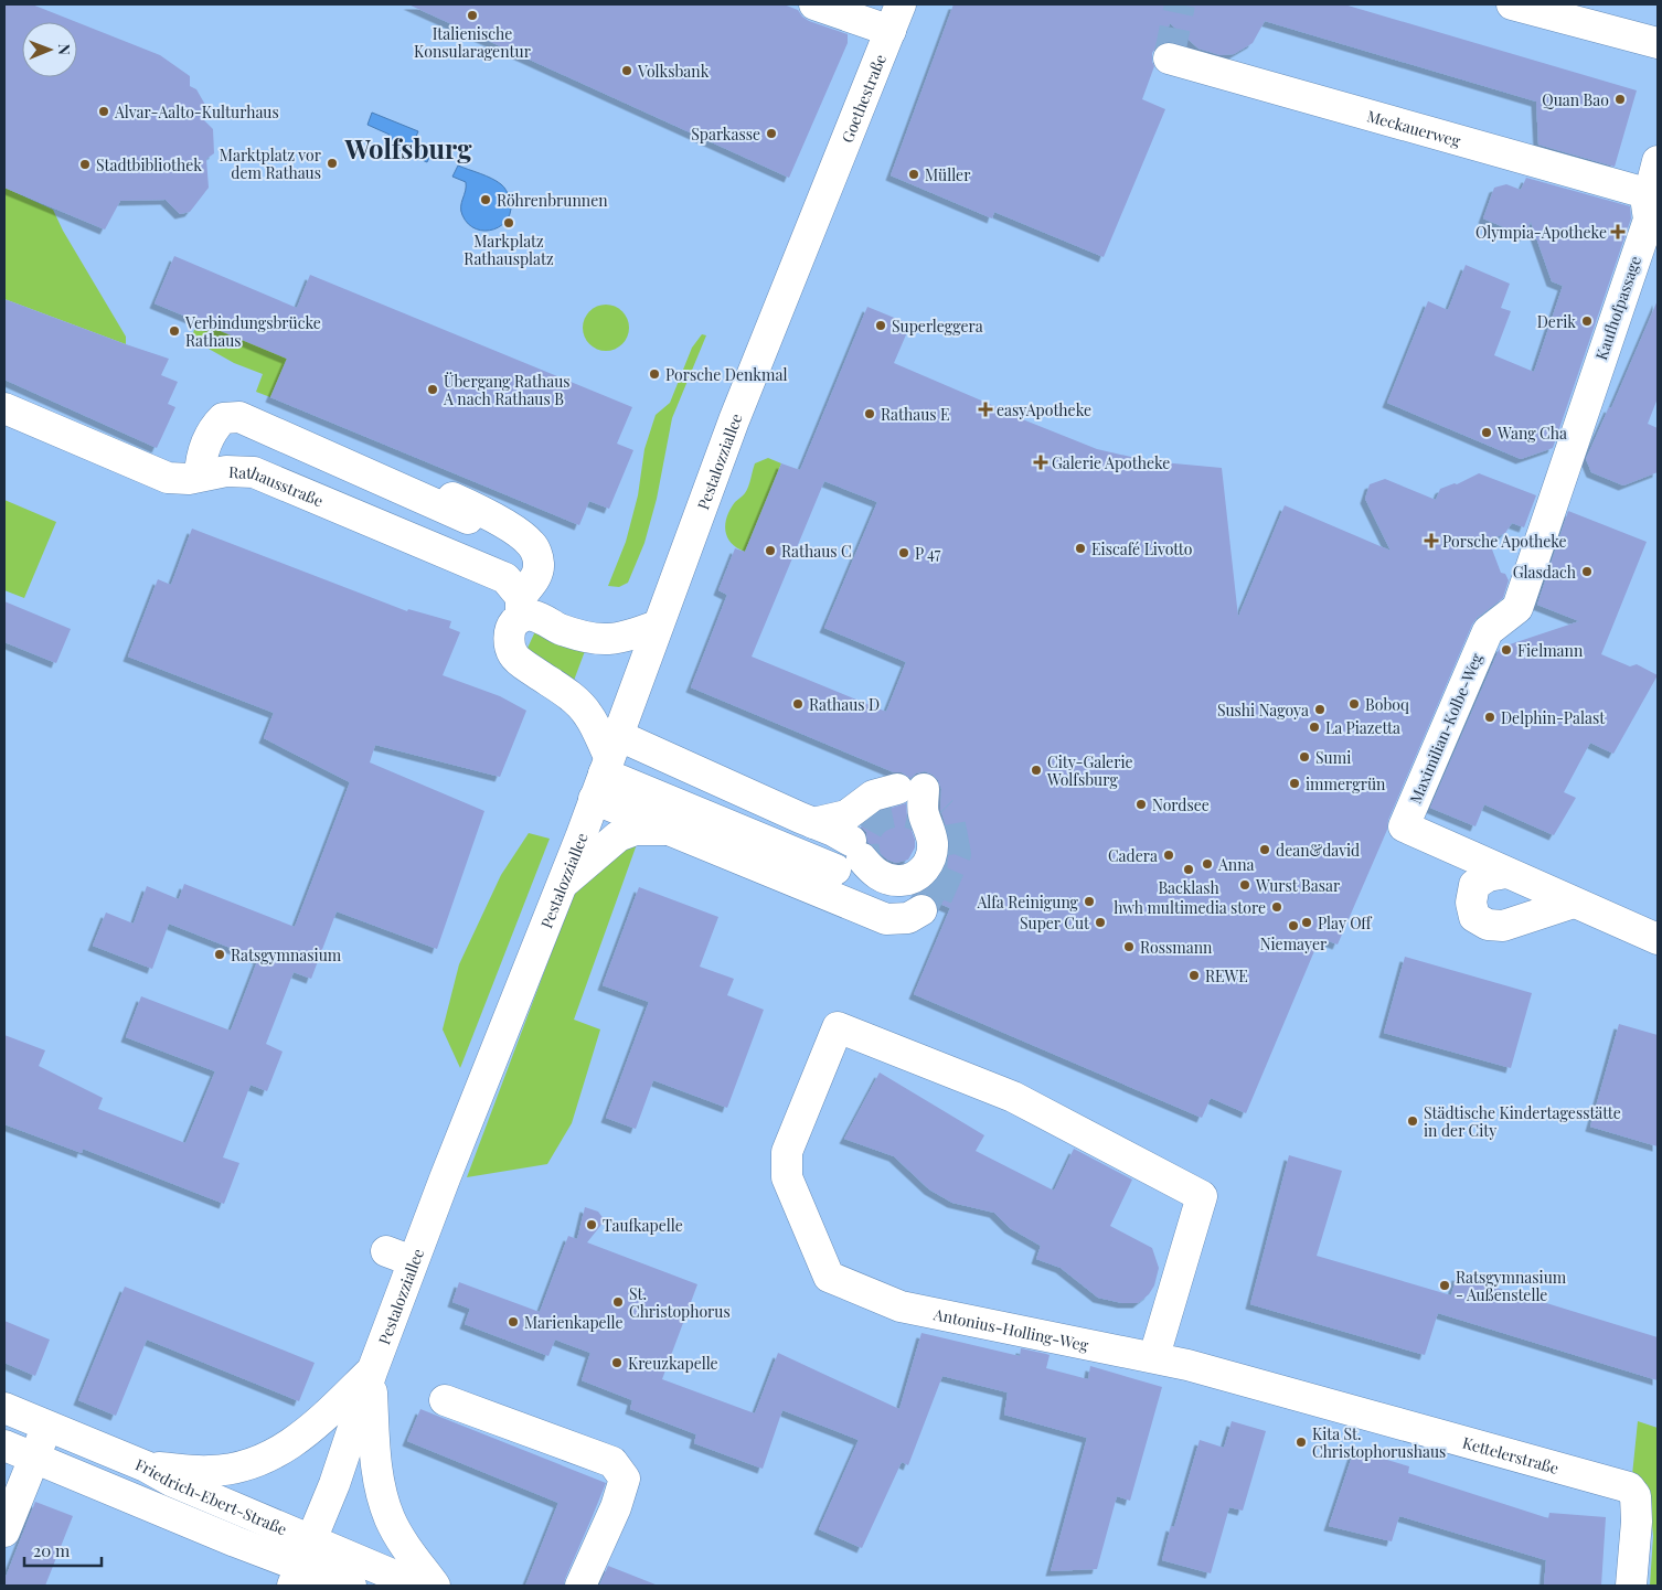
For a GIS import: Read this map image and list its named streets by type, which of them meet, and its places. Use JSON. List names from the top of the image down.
{
  "streets": {
    "street": [
      "Goethestraße",
      "Meckauerweg",
      "Kaufhofpassage",
      "Pestalozziallee",
      "Rathausstraße",
      "Maximilian-Kolbe-Weg",
      "Antonius-Holling-Weg",
      "Kettelerstraße",
      "Friedrich-Ebert-Straße"
    ]
  },
  "crossings": [
    ["Goethestraße", "Pestalozziallee"],
    ["Meckauerweg", "Kaufhofpassage"],
    ["Kaufhofpassage", "Maximilian-Kolbe-Weg"],
    ["Pestalozziallee", "Friedrich-Ebert-Straße"],
    ["Antonius-Holling-Weg", "Kettelerstraße"]
  ],
  "districts": ["Wolfsburg"],
  "places": {
    "other": [
      "Italienische Konsularagentur",
      "Volksbank",
      "Quan Bao",
      "Alvar-Aalto-Kulturhaus",
      "Sparkasse",
      "Marktplatz vor dem Rathaus",
      "Stadtbibliothek",
      "Müller",
      "Röhrenbrunnen",
      "Markplatz Rathausplatz",
      "Derik",
      "Superleggera",
      "Verbindungsbrücke Rathaus",
      "Porsche Denkmal",
      "Übergang Rathaus A nach Rathaus B",
      "Rathaus E",
      "Wang Cha",
      "Eiscafé Livotto",
      "Rathaus C",
      "P 47",
      "Glasdach",
      "Fielmann",
      "Rathaus D",
      "Boboq",
      "Sushi Nagoya",
      "Delphin-Palast",
      "La Piazetta",
      "Sumi",
      "City-Galerie Wolfsburg",
      "immergrün",
      "Nordsee",
      "dean&david",
      "Cadera",
      "Anna",
      "Backlash",
      "Wurst Basar",
      "Alfa Reinigung",
      "hwh multimedia store",
      "Super Cut",
      "Play Off",
      "Niemayer",
      "Rossmann",
      "Ratsgymnasium",
      "REWE",
      "Städtische Kindertagesstätte in der City",
      "Taufkapelle",
      "Ratsgymnasium - Außenstelle",
      "St. Christophorus",
      "Marienkapelle",
      "Kreuzkapelle",
      "Kita St. Christophorushaus"
    ],
    "health": [
      "Olympia-Apotheke",
      "easyApotheke",
      "Galerie Apotheke",
      "Porsche Apotheke"
    ]
  },
  "scale_bar": "20 m",
  "north": "right"
}
